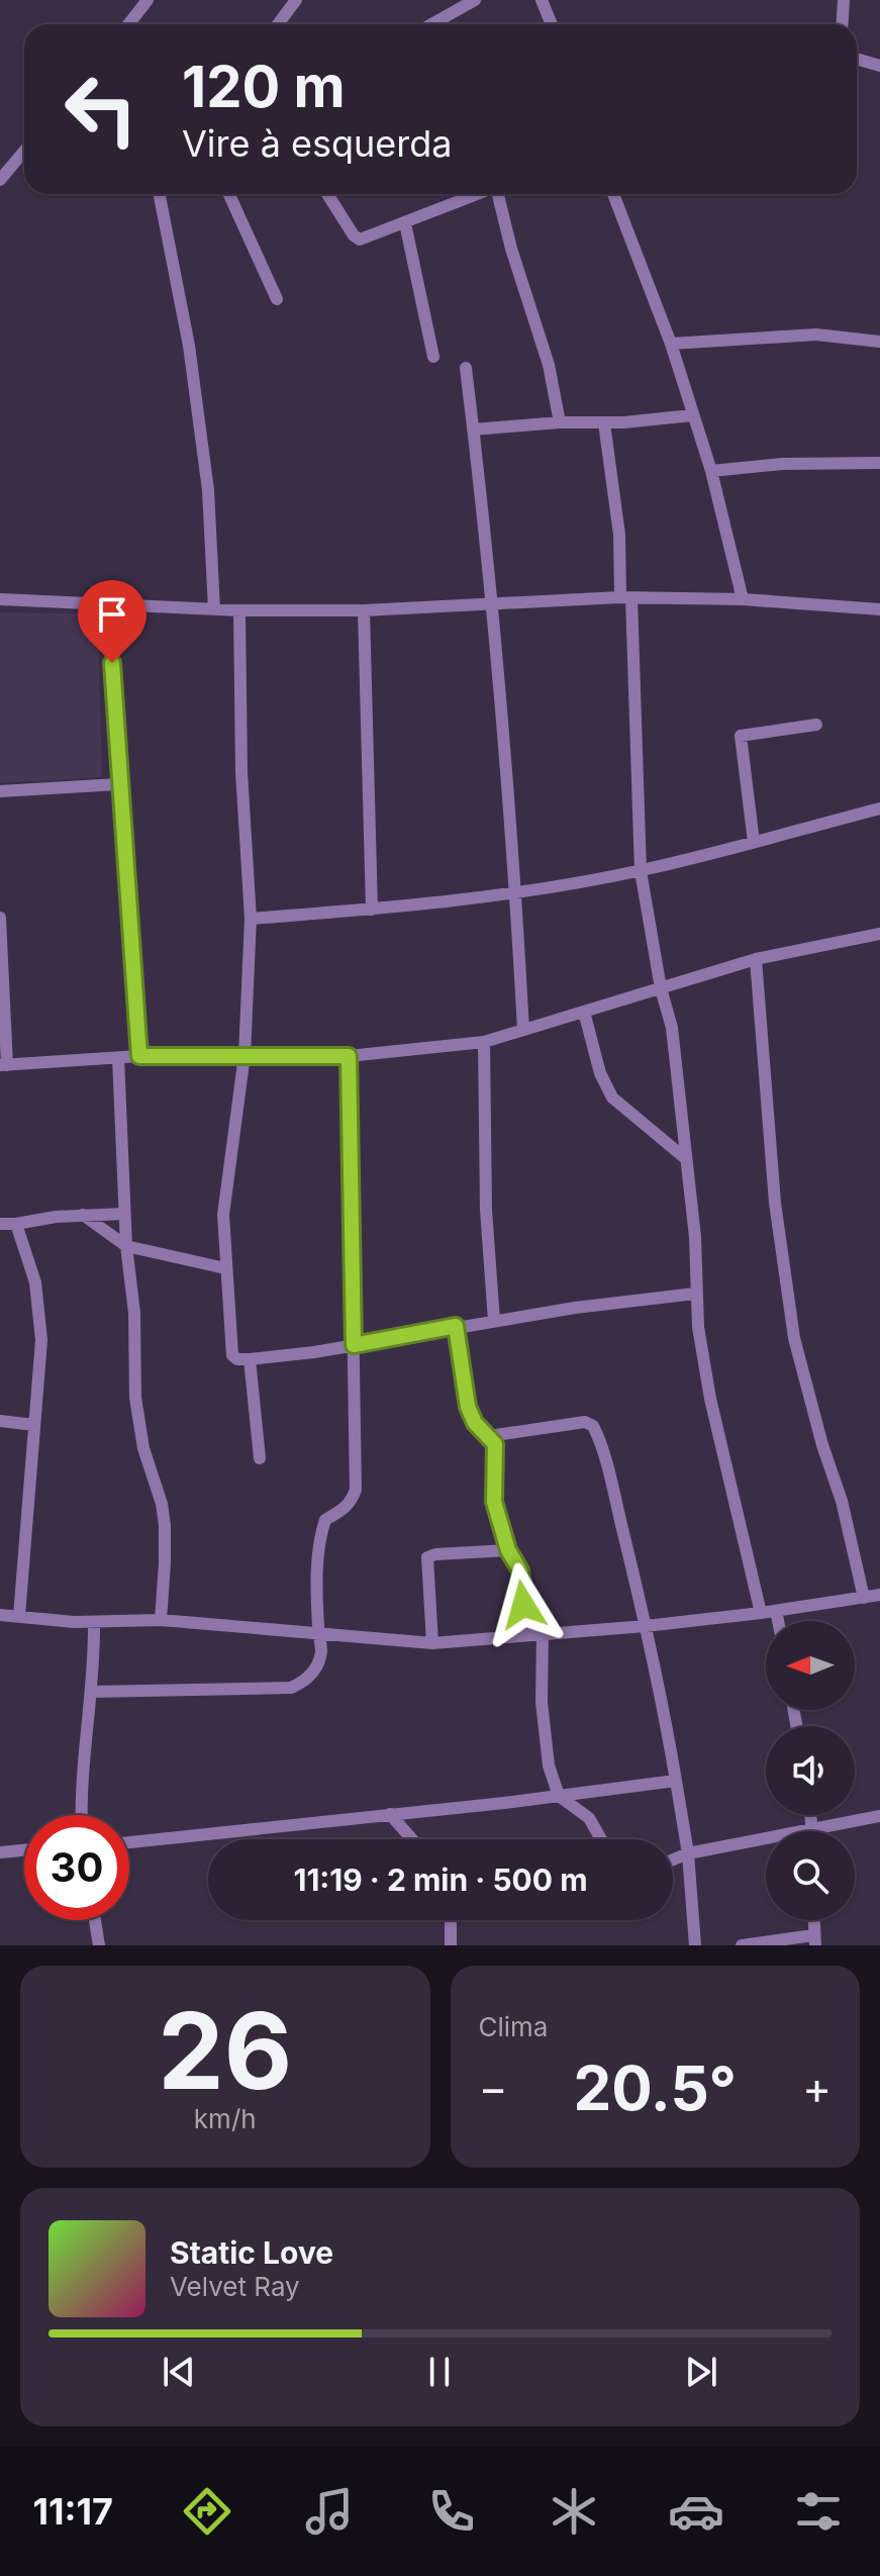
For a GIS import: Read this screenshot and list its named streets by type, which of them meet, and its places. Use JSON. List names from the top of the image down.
{
  "north": "left",
  "page": {
    "turn": ["120 m", "Vire à esquerda"],
    "limit": "30",
    "trip": "11:19 · 2 min · 500 m",
    "tile": [
      ["26", "km/h"],
      "Clima"
    ],
    "heat": ["−", "20.5°", "+"],
    "song": ["Static Love", "Velvet Ray"],
    "tabs": "11:17"
  }
}
